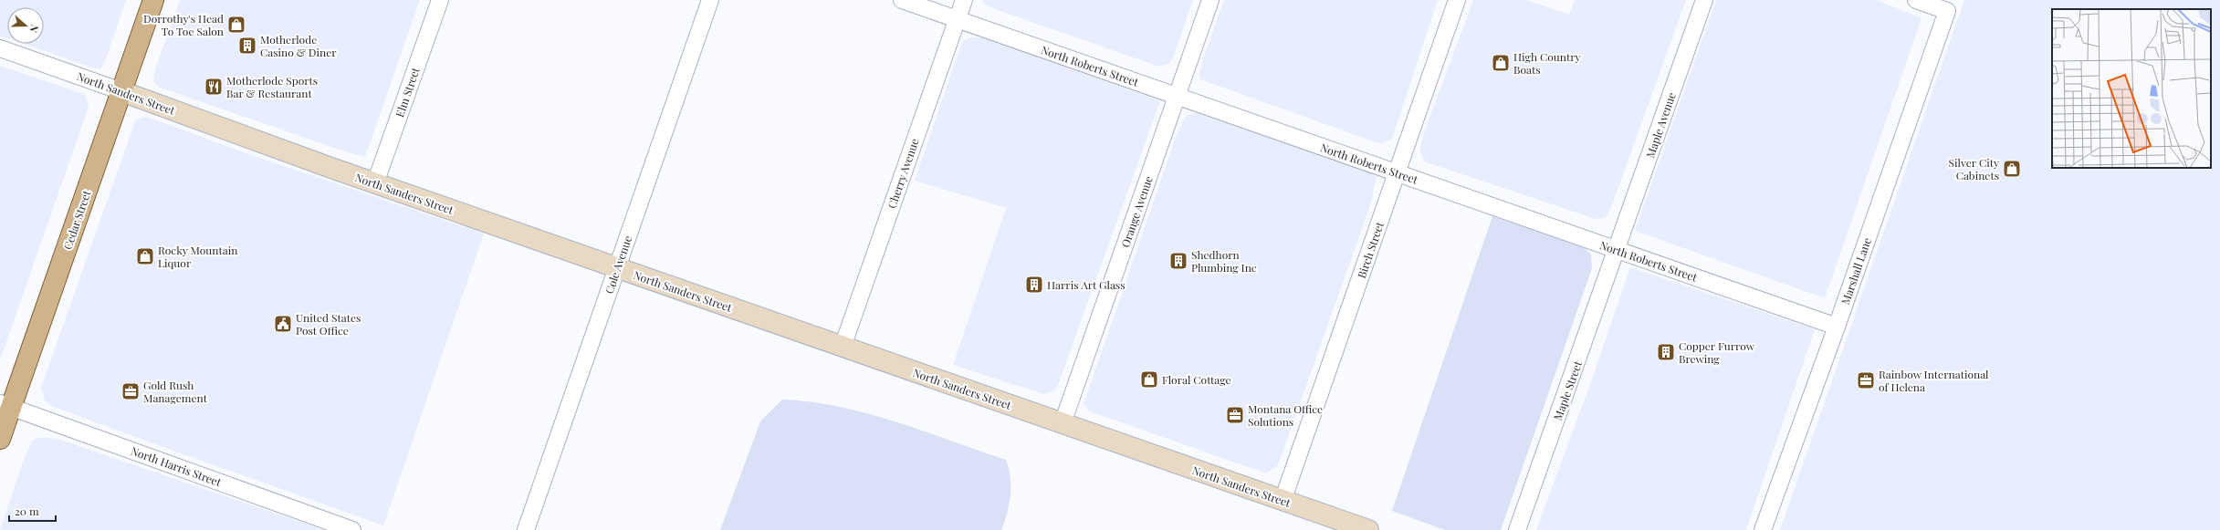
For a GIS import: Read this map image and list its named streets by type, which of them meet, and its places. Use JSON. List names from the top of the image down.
{
  "streets": {
    "main road": ["Cedar Street"],
    "street": [
      "North Roberts Street",
      "Elm Street",
      "North Sanders Street",
      "Maple Avenue",
      "Cherry Avenue",
      "Orange Avenue",
      "Birch Street",
      "Cole Avenue",
      "Marshall Lane",
      "Maple Street",
      "North Harris Street"
    ]
  },
  "crossings": [
    ["North Roberts Street", "Maple Avenue"],
    ["North Roberts Street", "Cherry Avenue"],
    ["North Roberts Street", "Orange Avenue"],
    ["North Roberts Street", "Birch Street"],
    ["North Roberts Street", "Marshall Lane"],
    ["North Roberts Street", "Maple Street"],
    ["Elm Street", "North Sanders Street"],
    ["North Sanders Street", "Cherry Avenue"],
    ["North Sanders Street", "Orange Avenue"],
    ["North Sanders Street", "Cedar Street"],
    ["North Sanders Street", "Birch Street"],
    ["North Sanders Street", "Cole Avenue"],
    ["Maple Avenue", "Maple Street"],
    ["Cedar Street", "North Harris Street"]
  ],
  "places": {
    "shop": [
      "Dorrothy's Head To Toe Salon",
      "High Country Boats",
      "Silver City Cabinets",
      "Rocky Mountain Liquor",
      "Floral Cottage"
    ],
    "building": [
      "Motherlode Casino & Diner",
      "Shedhorn Plumbing Inc",
      "Harris Art Glass",
      "Copper Furrow Brewing"
    ],
    "restaurant": ["Motherlode Sports Bar & Restaurant"],
    "public building": ["United States Post Office"],
    "office": ["Rainbow International of Helena", "Gold Rush Management", "Montana Office Solutions"]
  },
  "scale_bar": "20 m",
  "north": "right"
}
